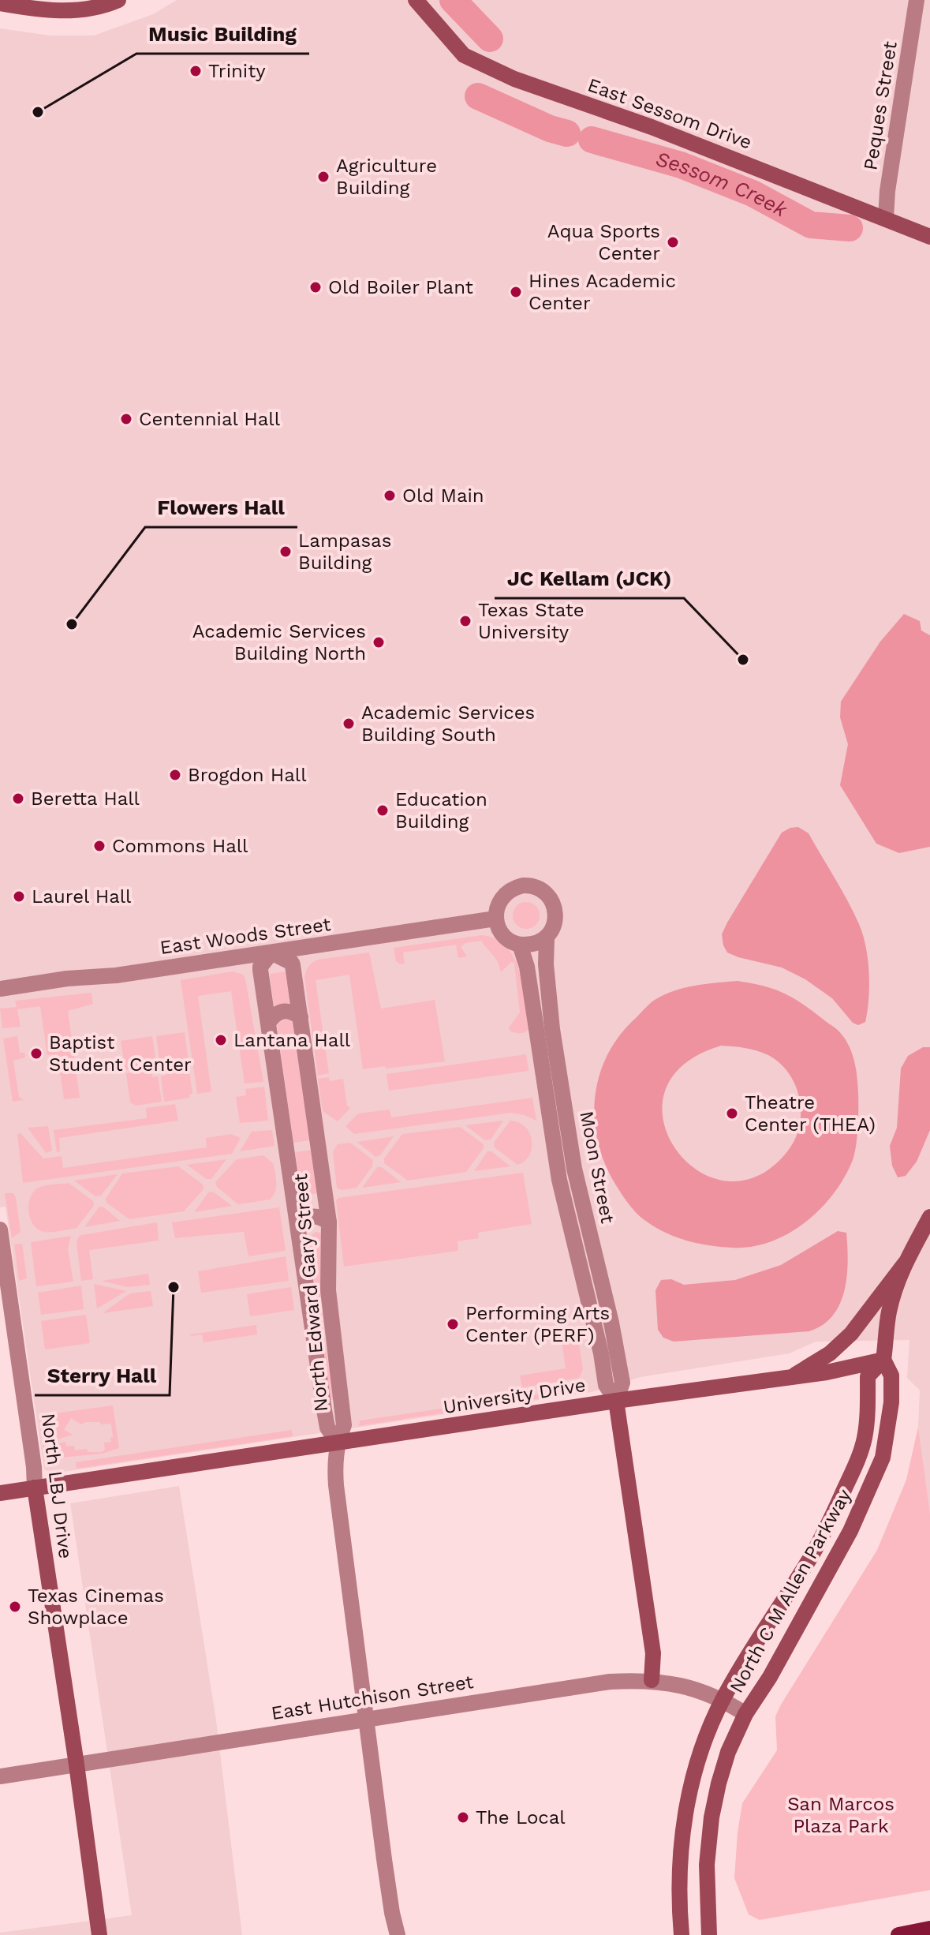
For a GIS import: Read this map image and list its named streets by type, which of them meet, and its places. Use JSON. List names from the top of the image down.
{
  "streets": {
    "main road": [
      "East Sessom Drive",
      "Moon Street",
      "University Drive",
      "North LBJ Drive",
      "North C M Allen Parkway"
    ],
    "street": [
      "Peques Street",
      "East Woods Street",
      "North Edward Gary Street",
      "East Hutchison Street"
    ]
  },
  "crossings": [
    ["Peques Street", "East Sessom Drive"],
    ["East Woods Street", "Moon Street"],
    ["East Woods Street", "North Edward Gary Street"],
    ["Moon Street", "University Drive"],
    ["Moon Street", "East Hutchison Street"],
    ["North Edward Gary Street", "University Drive"],
    ["University Drive", "North LBJ Drive"],
    ["University Drive", "North C M Allen Parkway"],
    ["North LBJ Drive", "East Hutchison Street"],
    ["North C M Allen Parkway", "East Hutchison Street"]
  ],
  "water": ["Sessom Creek"],
  "parks": ["San Marcos Plaza Park"],
  "places": [
    "Trinity",
    "Music Building",
    "Agriculture Building",
    "Aqua Sports Center",
    "Old Boiler Plant",
    "Hines Academic Center",
    "Centennial Hall",
    "Old Main",
    "Lampasas Building",
    "Texas State University",
    "Flowers Hall",
    "Academic Services Building North",
    "JC Kellam (JCK)",
    "Academic Services Building South",
    "Brogdon Hall",
    "Beretta Hall",
    "Education Building",
    "Commons Hall",
    "Laurel Hall",
    "Lantana Hall",
    "Baptist Student Center",
    "Theatre Center (THEA)",
    "Sterry Hall",
    "Performing Arts Center (PERF)",
    "Texas Cinemas Showplace",
    "The Local"
  ]
}
